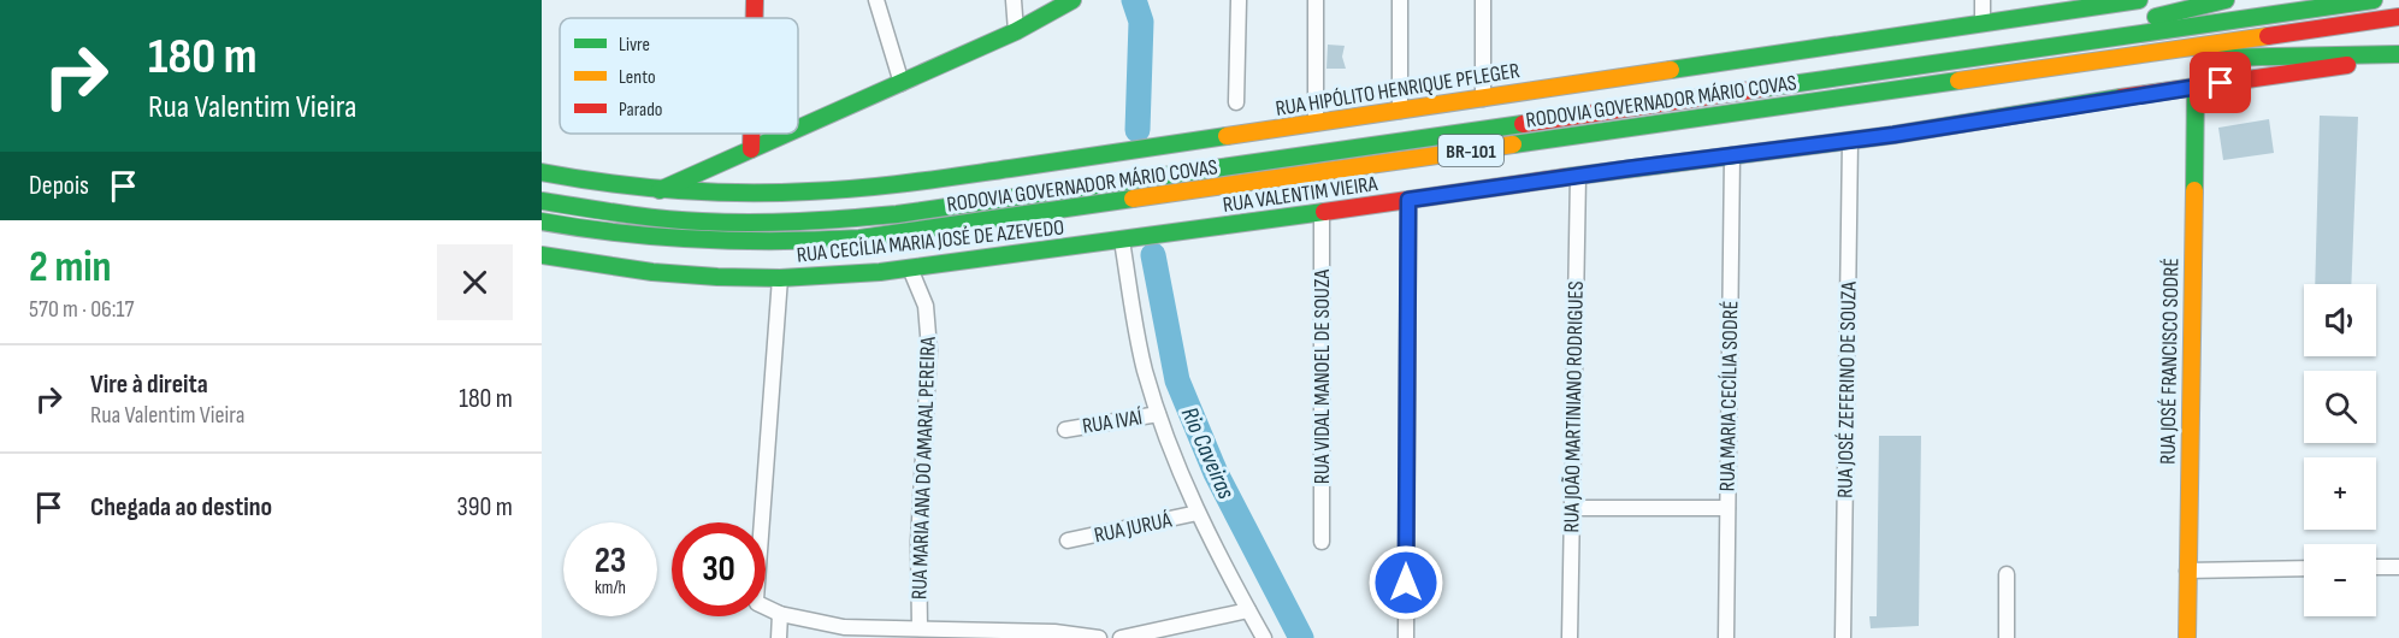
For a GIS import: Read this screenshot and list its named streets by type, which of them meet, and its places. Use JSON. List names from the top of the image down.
{
  "streets": {
    "main road": [
      "RUA HIPÓLITO HENRIQUE PFLEGER",
      "RODOVIA GOVERNADOR MÁRIO COVAS",
      "BR-101",
      "RUA VALENTIM VIEIRA",
      "RUA CECÍLIA MARIA JOSÉ DE AZEVEDO",
      "RUA JOSÉ FRANCISCO SODRÉ"
    ],
    "street": [
      "RUA VIDAL MANOEL DE SOUZA",
      "RUA JOSÉ ZEFERINO DE SOUZA",
      "RUA MARIA CECÍLIA SODRÉ",
      "RUA JOÃO MARTINIANO RODRIGUES",
      "RUA IVAÍ",
      "RUA MARIA ANA DO AMARAL PEREIRA",
      "RUA JURUÁ"
    ]
  },
  "crossings": [
    ["RUA VALENTIM VIEIRA", "RUA CECÍLIA MARIA JOSÉ DE AZEVEDO"],
    ["RUA VALENTIM VIEIRA", "RUA JOSÉ FRANCISCO SODRÉ"],
    ["RUA VALENTIM VIEIRA", "RUA VIDAL MANOEL DE SOUZA"],
    ["RUA VALENTIM VIEIRA", "RUA JOSÉ ZEFERINO DE SOUZA"],
    ["RUA VALENTIM VIEIRA", "RUA MARIA CECÍLIA SODRÉ"],
    ["RUA VALENTIM VIEIRA", "RUA JOÃO MARTINIANO RODRIGUES"],
    ["RUA CECÍLIA MARIA JOSÉ DE AZEVEDO", "RUA MARIA ANA DO AMARAL PEREIRA"]
  ],
  "water": ["Rio Caveiras"],
  "legend": ["Livre", "Lento", "Parado"],
  "page": {
    "turn": ["180 m", "Rua Valentim Vieira"],
    "then": "Depois",
    "heading": ["2 min", "570 m · 06:17"],
    "map_buttons": ["+", "−"],
    "list": [
      {
        "name": "Vire à direita",
        "note": "Rua Valentim Vieira",
        "value": "180 m"
      },
      {
        "name": "Chegada ao destino",
        "value": "390 m"
      }
    ],
    "speed": "23 km/h",
    "limit": "30"
  }
}
